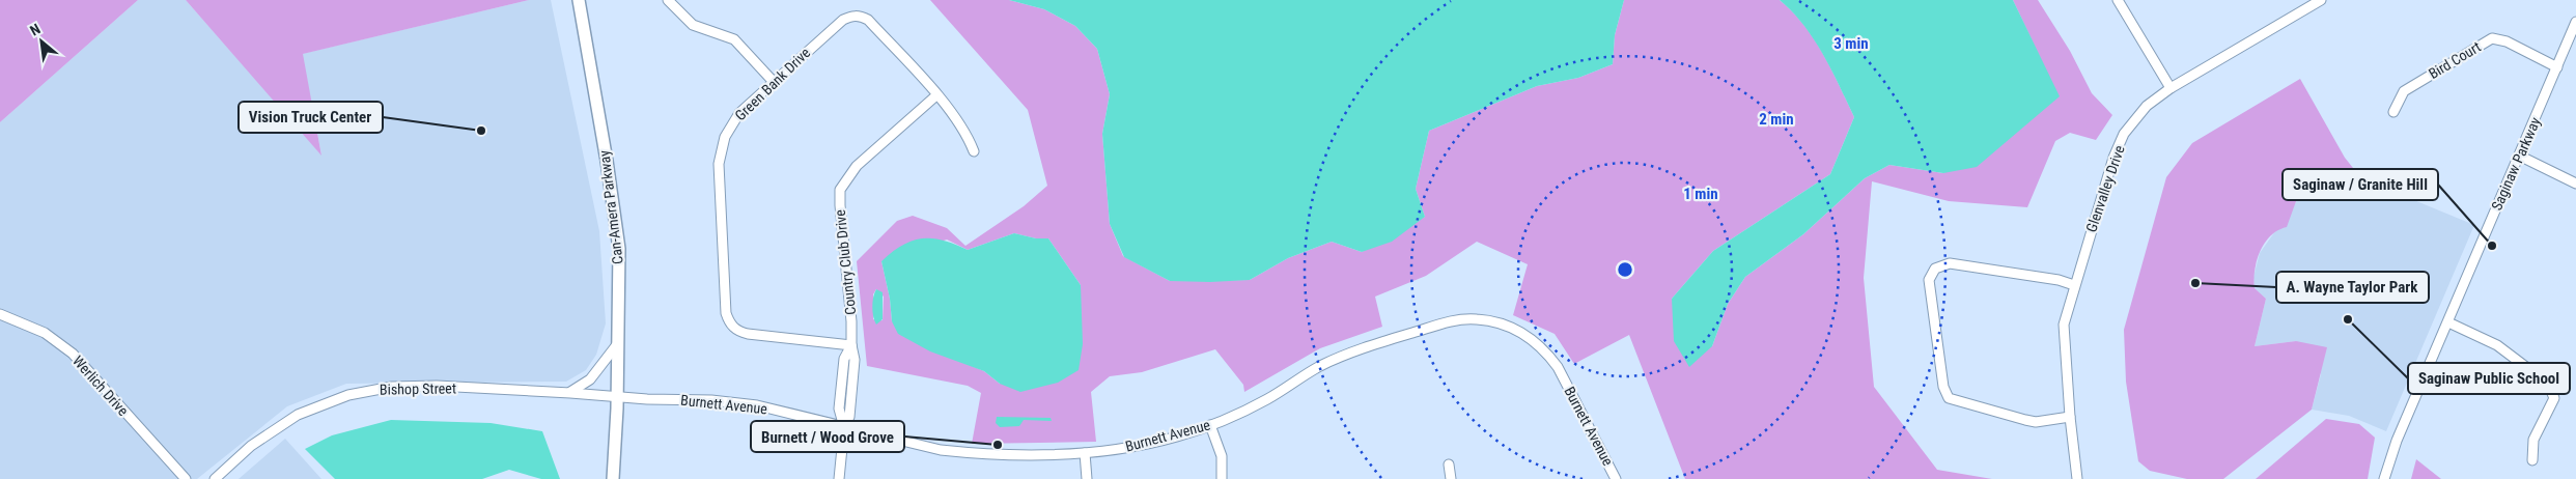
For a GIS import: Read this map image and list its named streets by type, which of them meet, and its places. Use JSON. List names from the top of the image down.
{
  "streets": {
    "main road": ["Can-Amera Parkway"],
    "street": [
      "Bird Court",
      "Green Bank Drive",
      "Saginaw Parkway",
      "Glenvalley Drive",
      "Country Club Drive",
      "Werlich Drive",
      "Bishop Street",
      "Burnett Avenue"
    ]
  },
  "crossings": [
    ["Bird Court", "Saginaw Parkway"],
    ["Green Bank Drive", "Country Club Drive"],
    ["Can-Amera Parkway", "Bishop Street"],
    ["Can-Amera Parkway", "Burnett Avenue"],
    ["Country Club Drive", "Burnett Avenue"],
    ["Bishop Street", "Burnett Avenue"]
  ],
  "places": [
    "Vision Truck Center",
    "Saginaw / Granite Hill",
    "A. Wayne Taylor Park",
    "Saginaw Public School",
    "Burnett / Wood Grove"
  ],
  "north": "top left",
  "rings": ["3 min", "2 min", "1 min"]
}
